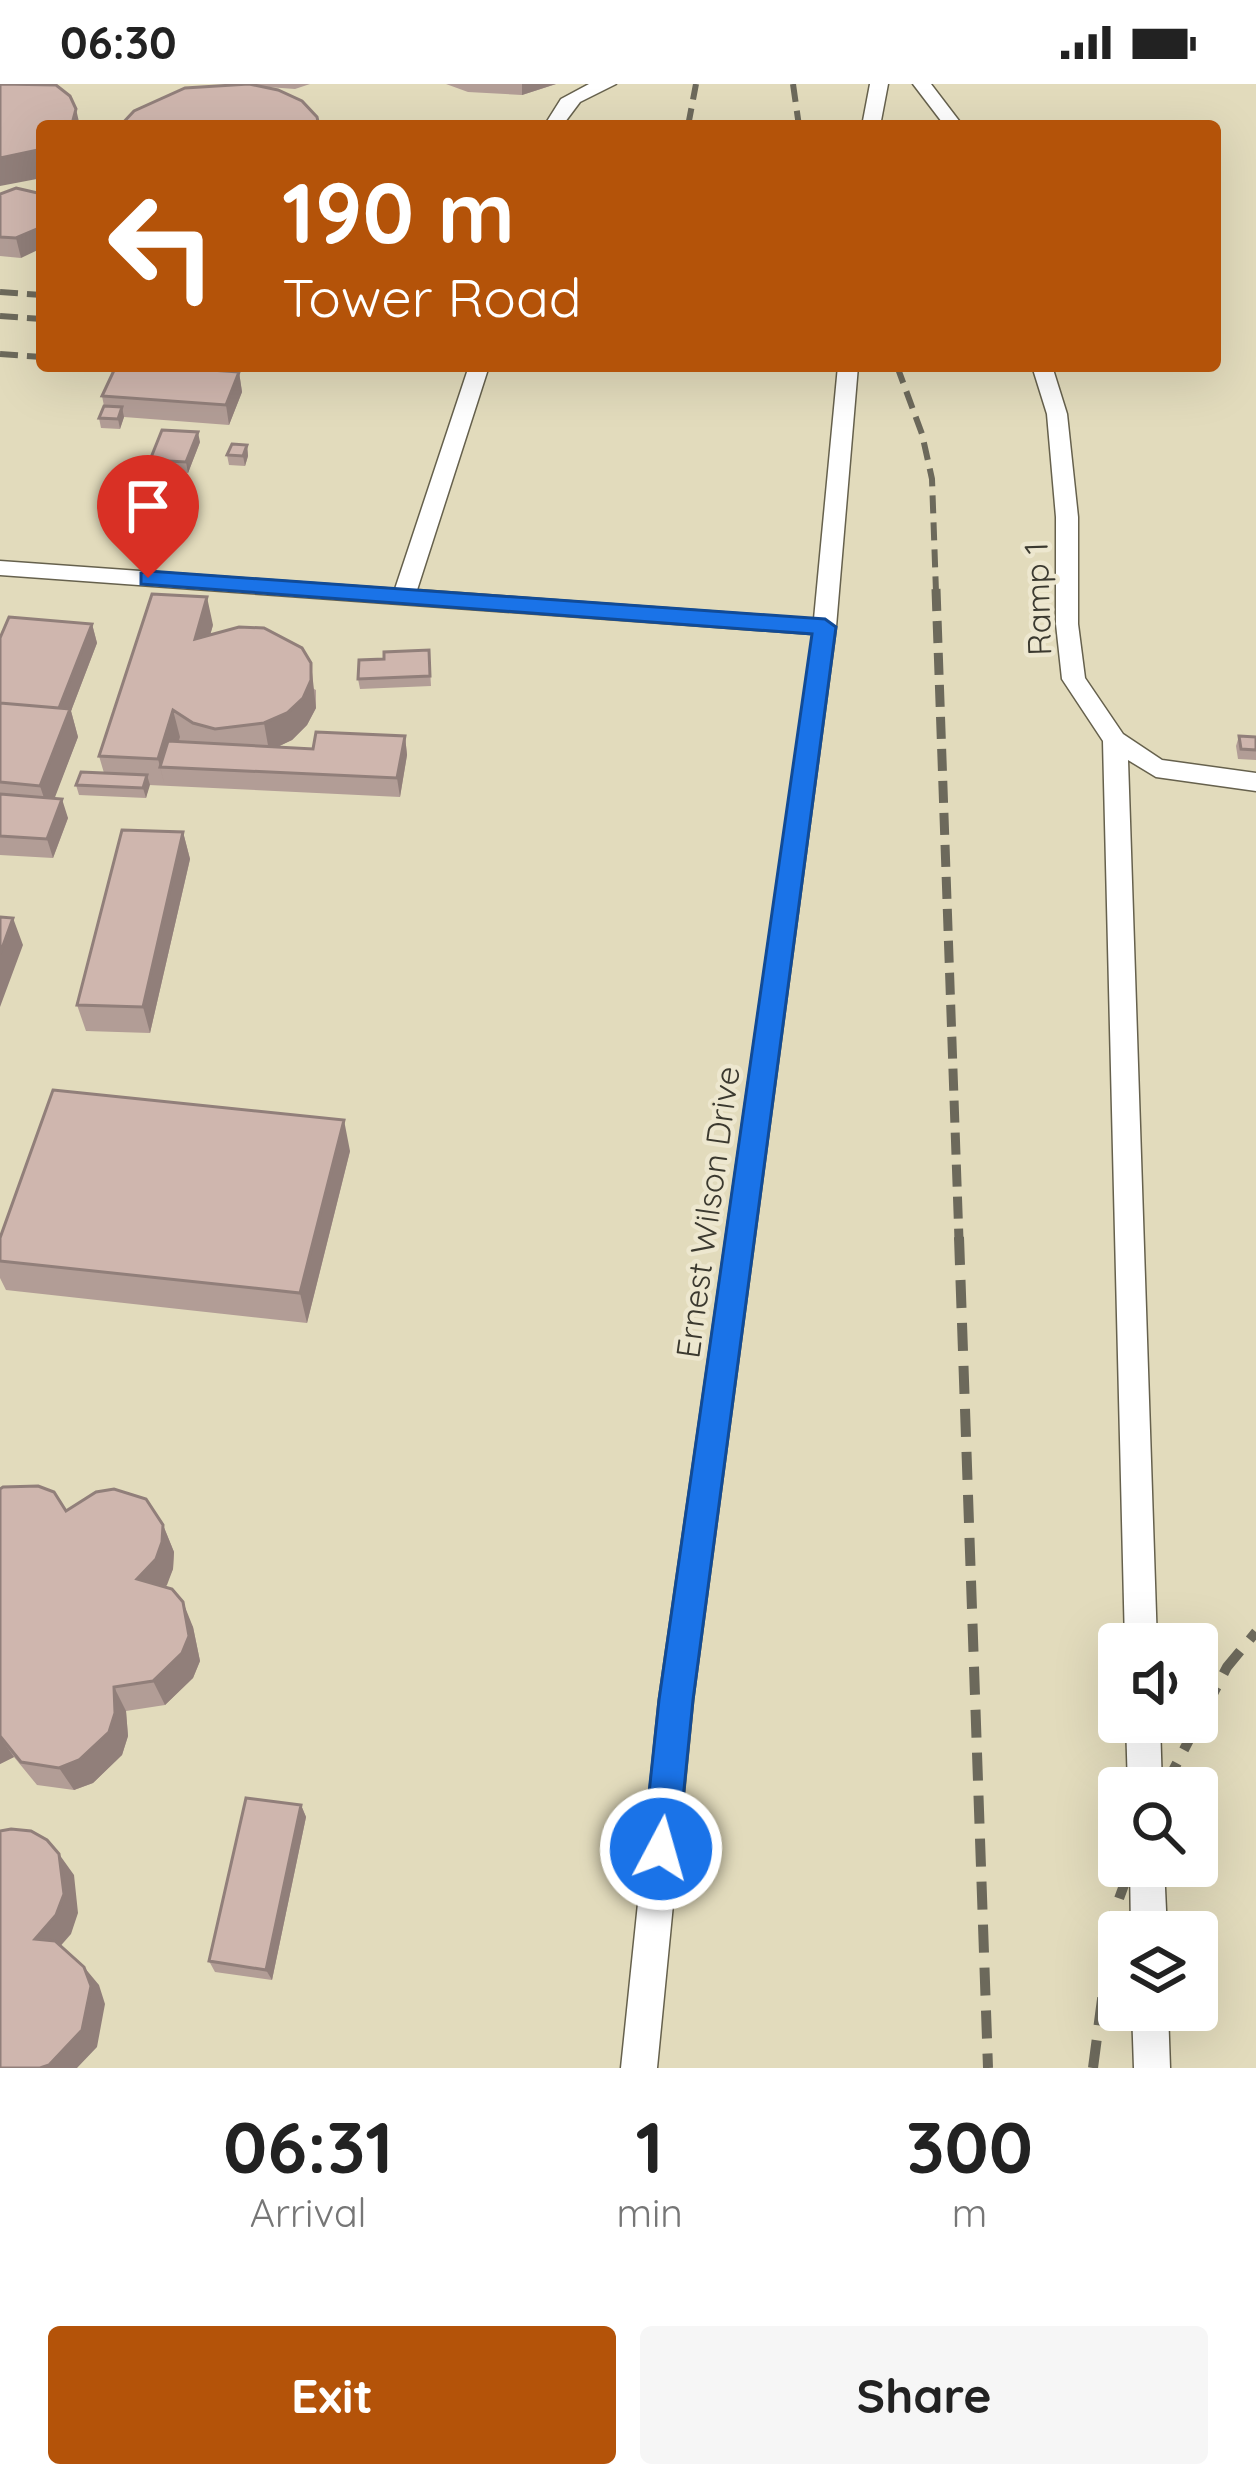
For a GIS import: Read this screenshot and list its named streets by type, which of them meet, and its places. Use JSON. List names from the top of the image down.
{
  "streets": {
    "lane": ["Ramp 1", "Ernest Wilson Drive"]
  },
  "page": {
    "status": "06:30",
    "turn": ["190 m", "Tower Road"],
    "eta": [
      "06:31",
      "Arrival",
      "1",
      "min",
      "300",
      "m"
    ],
    "buttons": ["Exit", "Share"]
  }
}
